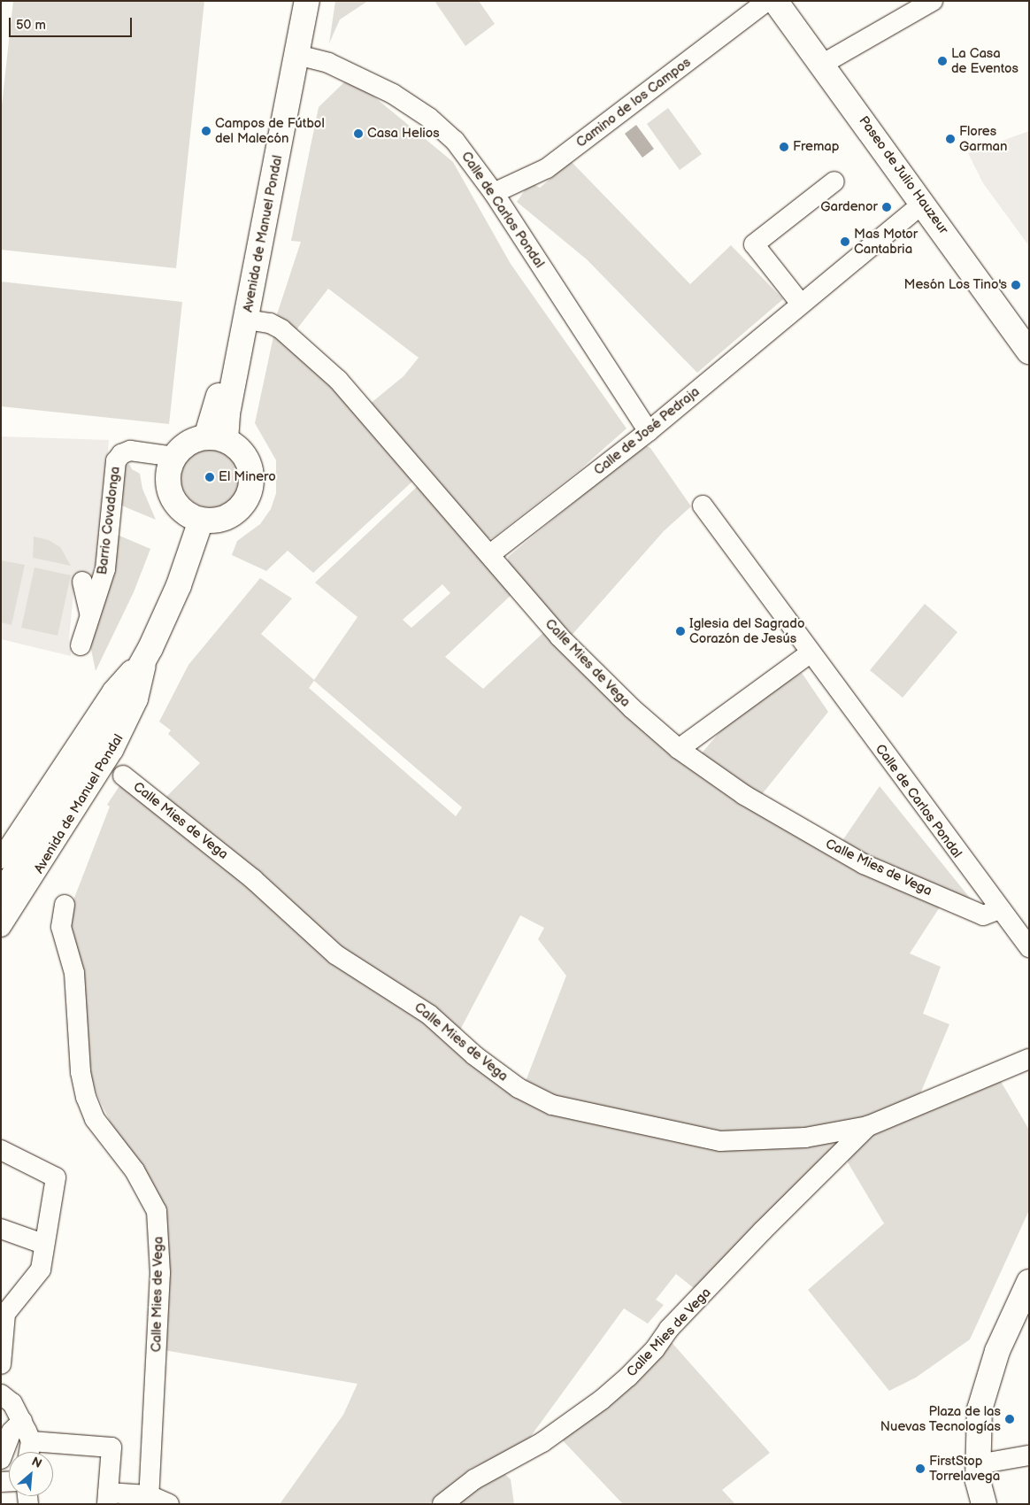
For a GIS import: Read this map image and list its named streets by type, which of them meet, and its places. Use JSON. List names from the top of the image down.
{
  "streets": {
    "main road": ["Paseo de Julio Hauzeur", "Avenida de Manuel Pondal"],
    "street": [
      "Camino de los Campos",
      "Calle de Carlos Pondal",
      "Calle de José Pedraja",
      "Barrio Covadonga",
      "Calle Mies de Vega"
    ]
  },
  "crossings": [
    ["Camino de los Campos", "Calle de Carlos Pondal"],
    ["Paseo de Julio Hauzeur", "Calle de José Pedraja"],
    ["Calle de Carlos Pondal", "Avenida de Manuel Pondal"],
    ["Calle de Carlos Pondal", "Calle de José Pedraja"],
    ["Calle de Carlos Pondal", "Calle Mies de Vega"],
    ["Avenida de Manuel Pondal", "Barrio Covadonga"],
    ["Avenida de Manuel Pondal", "Calle Mies de Vega"],
    ["Calle de José Pedraja", "Calle Mies de Vega"]
  ],
  "places": [
    "La Casa de Eventos",
    "Campos de Fútbol del Malecón",
    "Casa Helios",
    "Flores Garman",
    "Fremap",
    "Gardenor",
    "Mas Motor Cantabria",
    "Mesón Los Tino's",
    "El Minero",
    "Iglesia del Sagrado Corazón de Jesús",
    "Plaza de las Nuevas Tecnologías",
    "FirstStop Torrelavega"
  ],
  "scale_bar": "50 m",
  "north": "top right"
}
